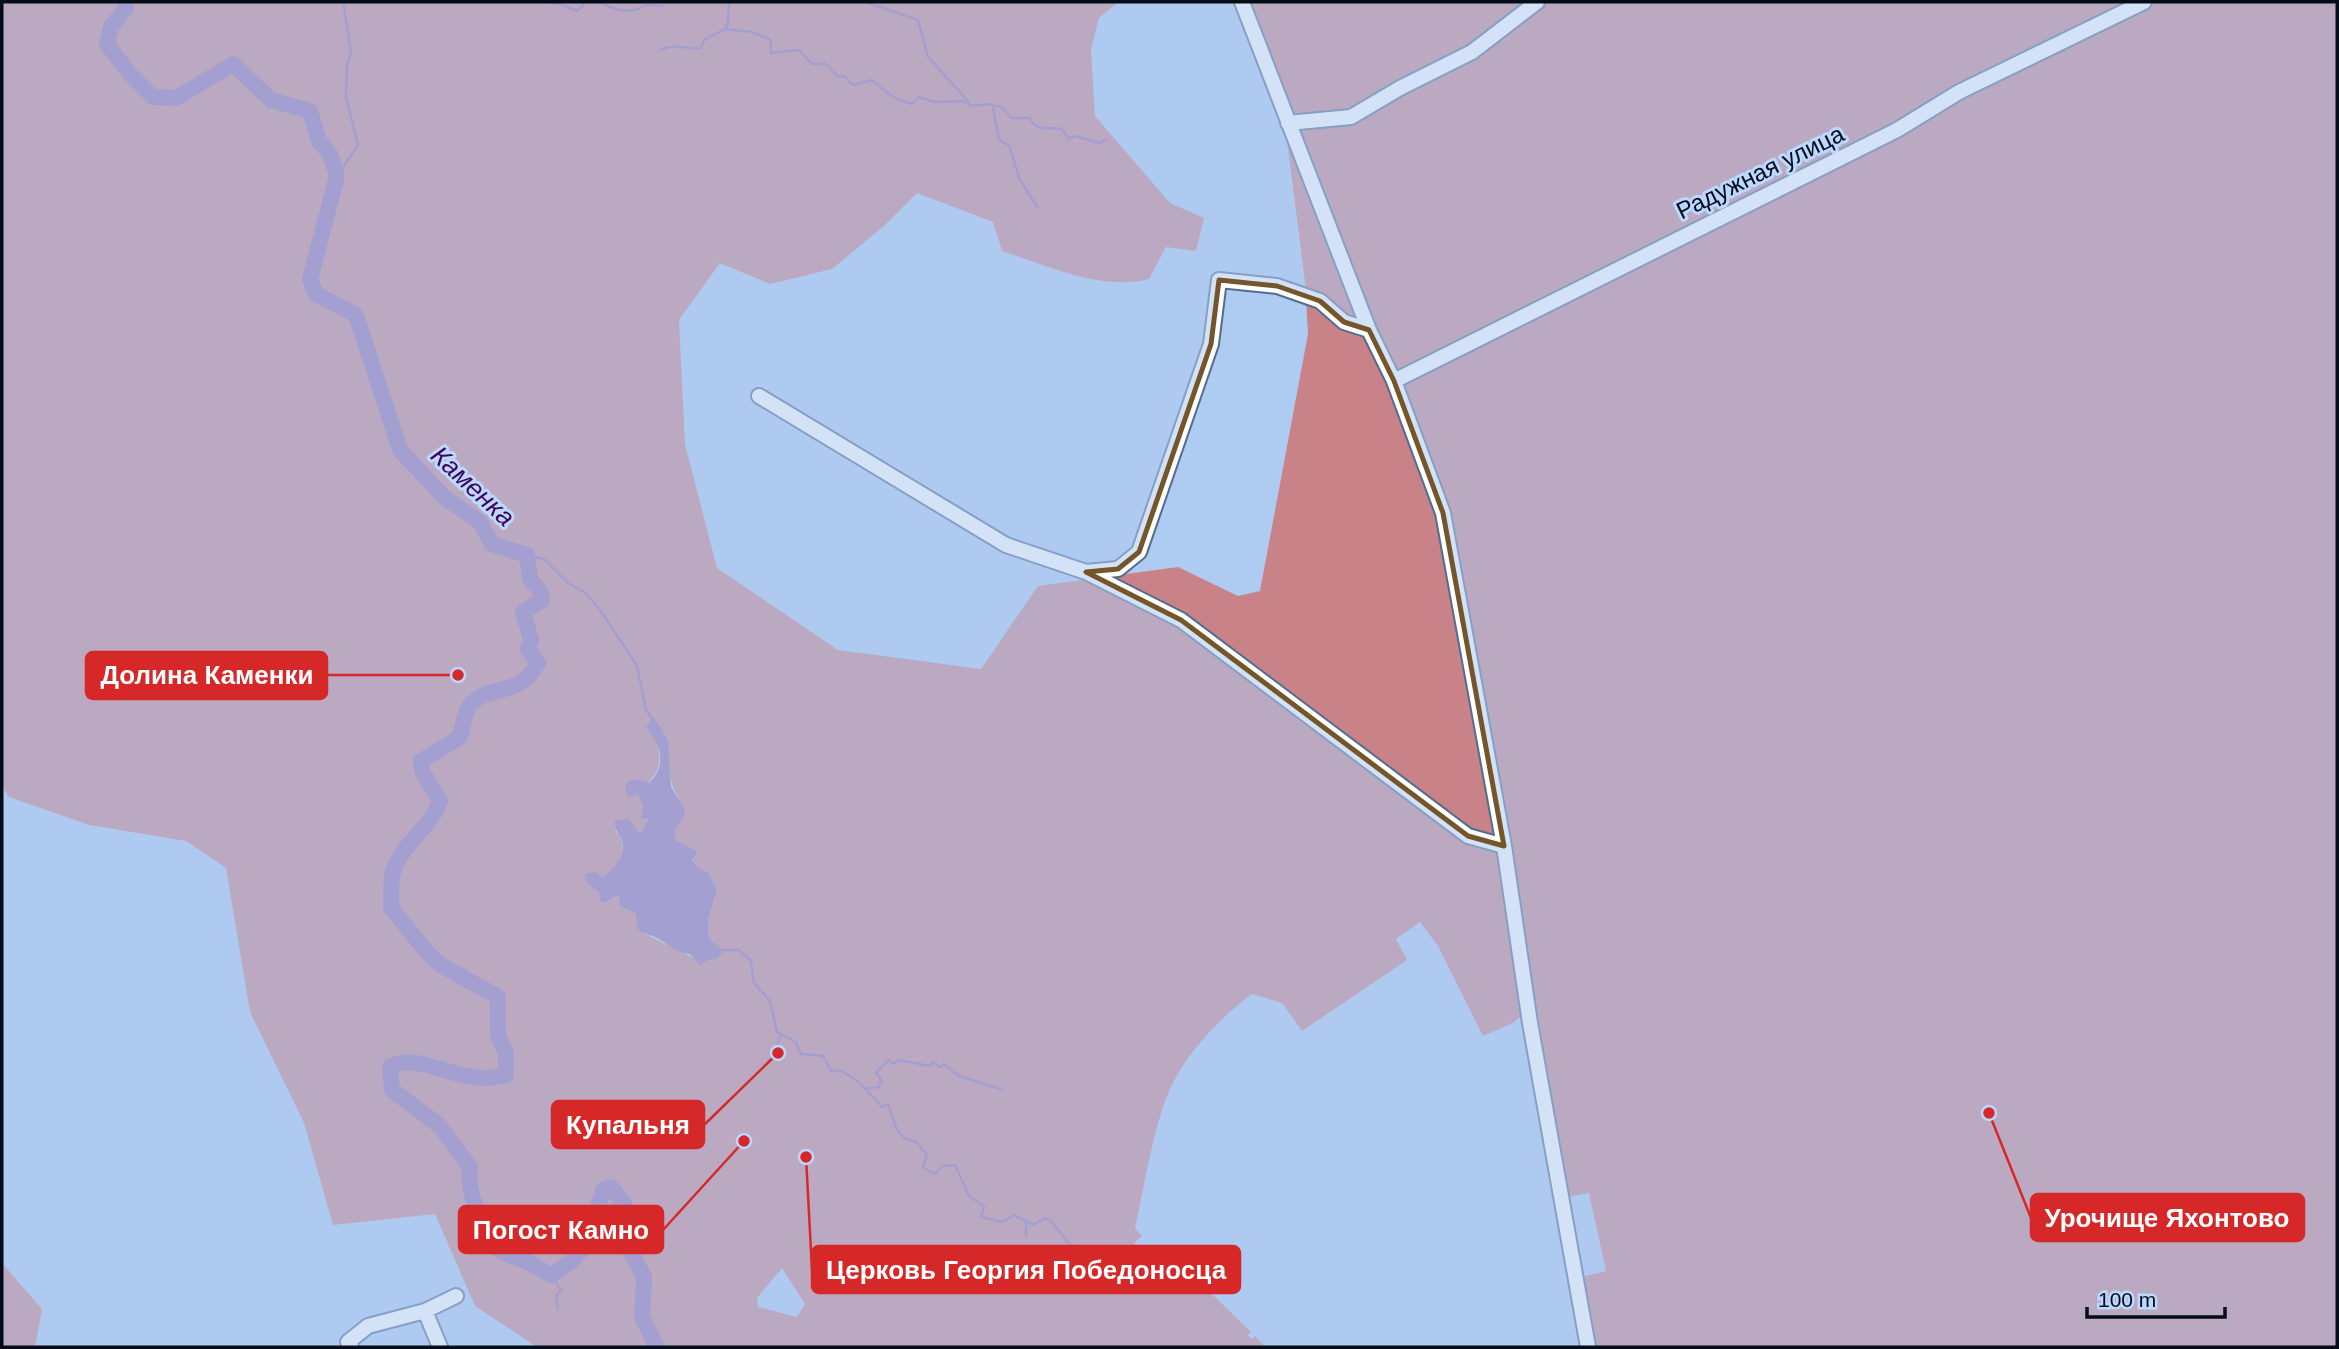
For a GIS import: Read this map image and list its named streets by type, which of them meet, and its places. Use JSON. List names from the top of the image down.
{
  "streets": {
    "street": ["Радужная улица"]
  },
  "water": ["Каменка"],
  "places": [
    "Долина Каменки",
    "Купальня",
    "Урочище Яхонтово",
    "Погост Камно",
    "Церковь Георгия Победоносца"
  ],
  "scale_bar": "100 m"
}
